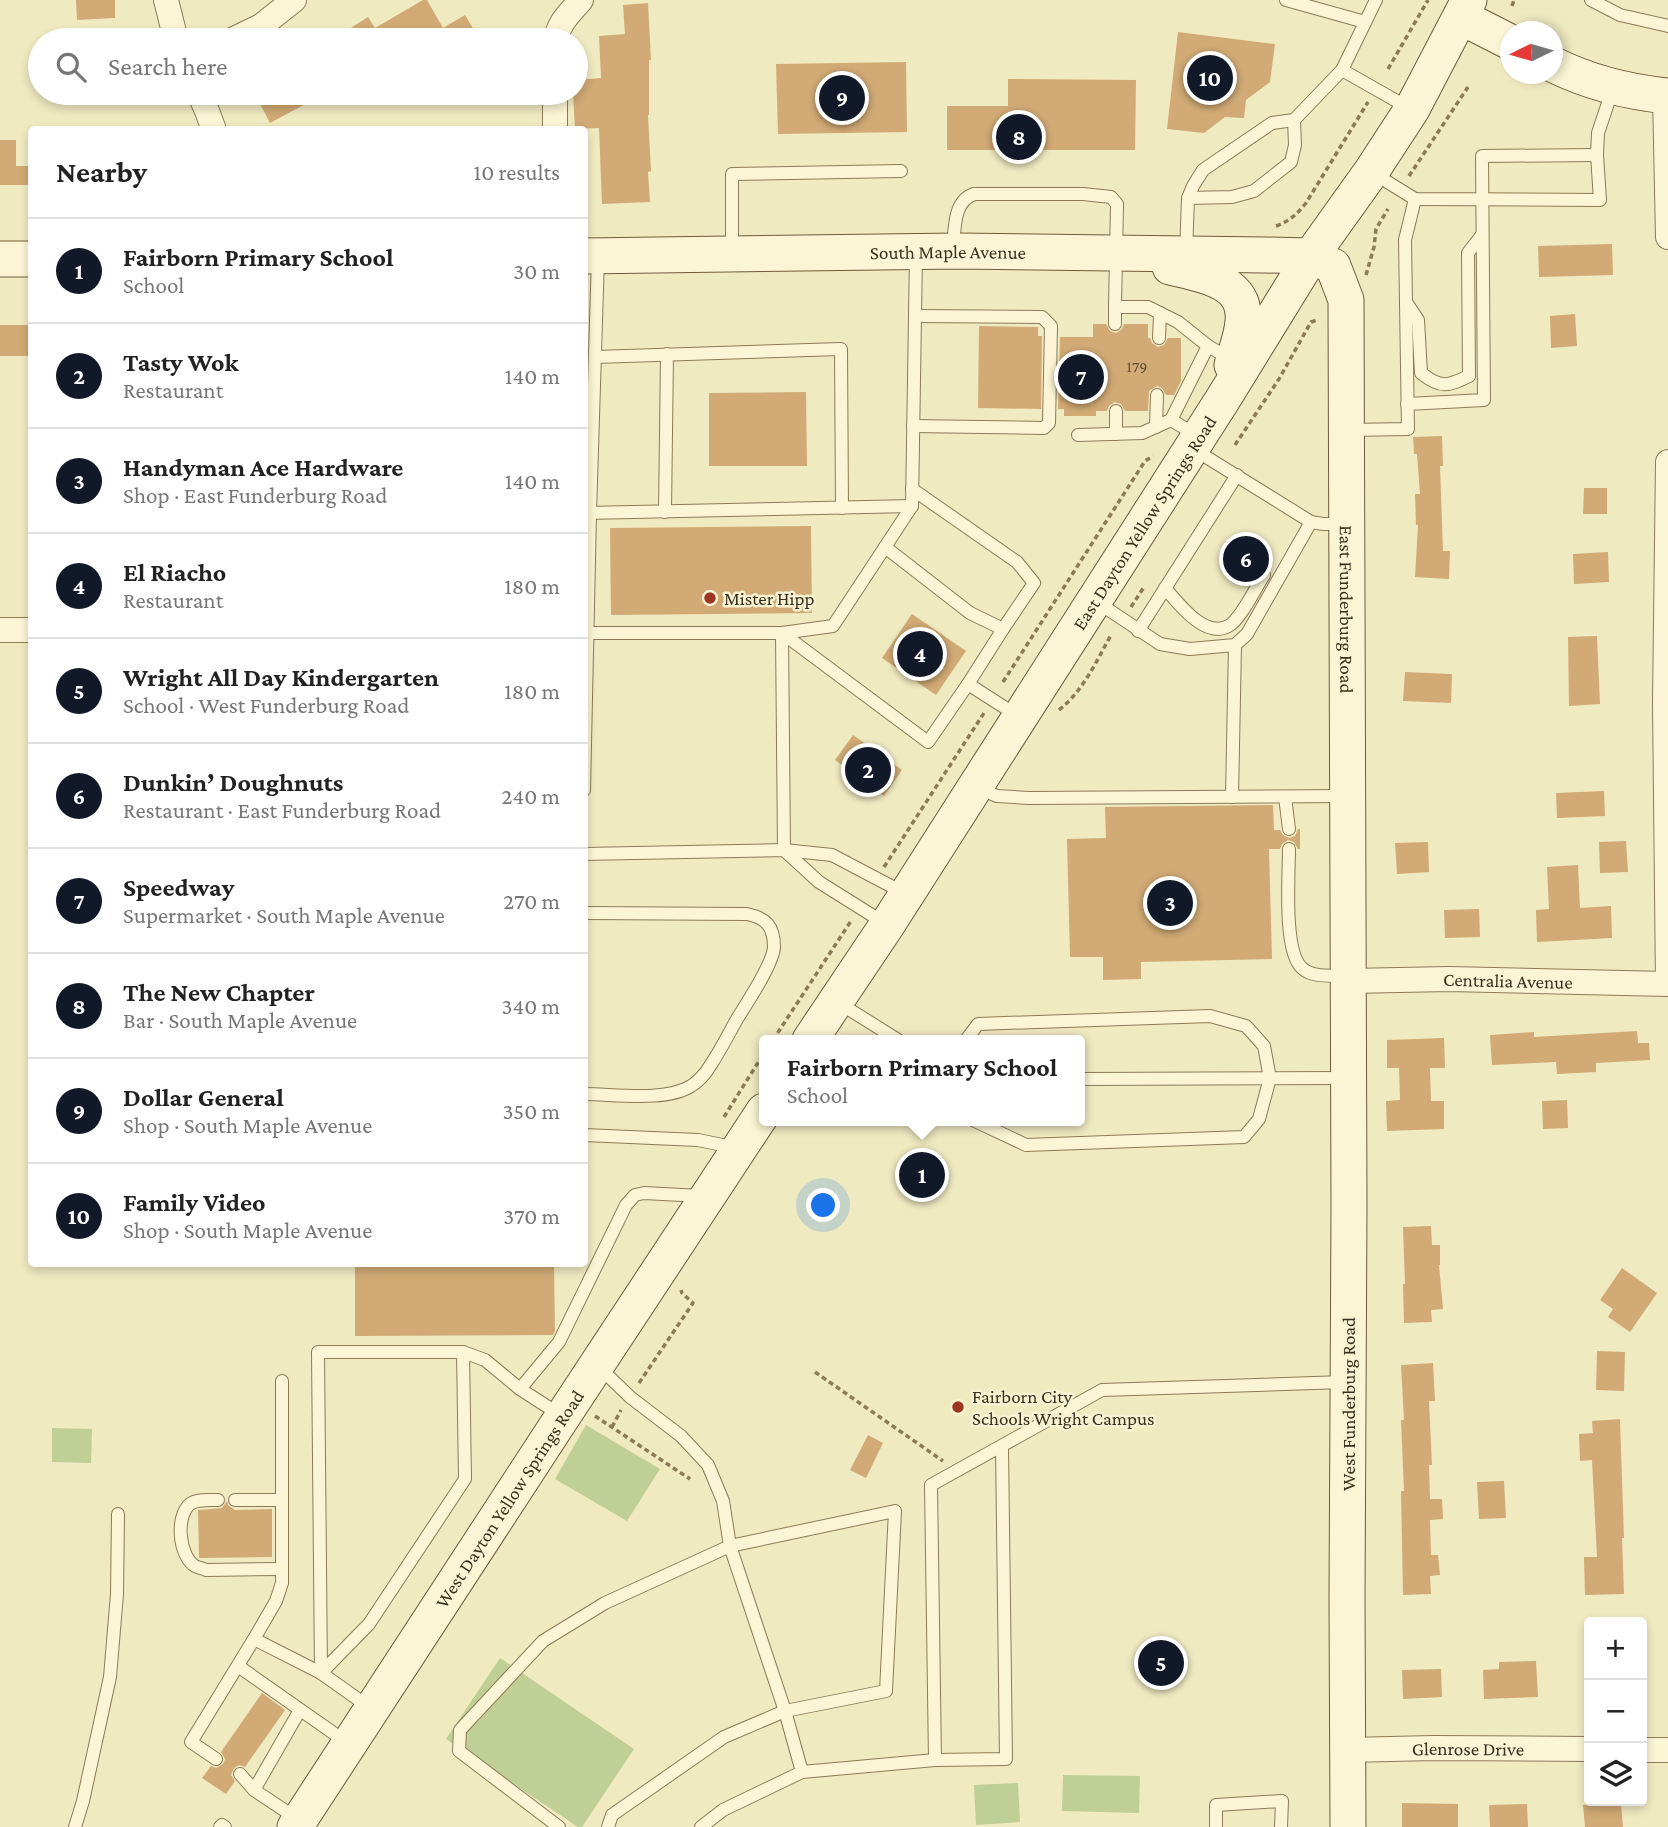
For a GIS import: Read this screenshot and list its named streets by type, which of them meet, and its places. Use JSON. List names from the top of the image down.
{
  "streets": {
    "main road": [
      "South Maple Avenue",
      "East Dayton Yellow Springs Road",
      "East Funderburg Road",
      "West Funderburg Road",
      "West Dayton Yellow Springs Road"
    ],
    "street": ["Centralia Avenue", "Glenrose Drive"]
  },
  "crossings": [
    ["South Maple Avenue", "East Dayton Yellow Springs Road"],
    ["South Maple Avenue", "East Funderburg Road"],
    ["East Dayton Yellow Springs Road", "East Funderburg Road"],
    ["East Funderburg Road", "Centralia Avenue"],
    ["East Funderburg Road", "West Funderburg Road"],
    ["Centralia Avenue", "West Funderburg Road"],
    ["West Funderburg Road", "Glenrose Drive"]
  ],
  "places": ["Mister Hipp", "Fairborn City Schools Wright Campus"],
  "house_numbers": ["179"],
  "north": "left",
  "page": {
    "search": "Search here",
    "pins": [
      "10",
      "9",
      "8",
      "7",
      "6",
      "4",
      "2",
      "3",
      "1",
      "5"
    ],
    "heading": ["Nearby", "10 results"],
    "list": [
      {
        "mark": "1",
        "name": "Fairborn Primary School",
        "note": "School",
        "value": "30 m"
      },
      {
        "mark": "2",
        "name": "Tasty Wok",
        "note": "Restaurant",
        "value": "140 m"
      },
      {
        "mark": "3",
        "name": "Handyman Ace Hardware",
        "note": "Shop · East Funderburg Road",
        "value": "140 m"
      },
      {
        "mark": "4",
        "name": "El Riacho",
        "note": "Restaurant",
        "value": "180 m"
      },
      {
        "mark": "5",
        "name": "Wright All Day Kindergarten",
        "note": "School · West Funderburg Road",
        "value": "180 m"
      },
      {
        "mark": "6",
        "name": "Dunkin’ Doughnuts",
        "note": "Restaurant · East Funderburg Road",
        "value": "240 m"
      },
      {
        "mark": "7",
        "name": "Speedway",
        "note": "Supermarket · South Maple Avenue",
        "value": "270 m"
      },
      {
        "mark": "8",
        "name": "The New Chapter",
        "note": "Bar · South Maple Avenue",
        "value": "340 m"
      },
      {
        "mark": "9",
        "name": "Dollar General",
        "note": "Shop · South Maple Avenue",
        "value": "350 m"
      },
      {
        "mark": "10",
        "name": "Family Video",
        "note": "Shop · South Maple Avenue",
        "value": "370 m"
      }
    ],
    "popup": ["Fairborn Primary School", "School"],
    "map_buttons": ["+", "−"]
  }
}
